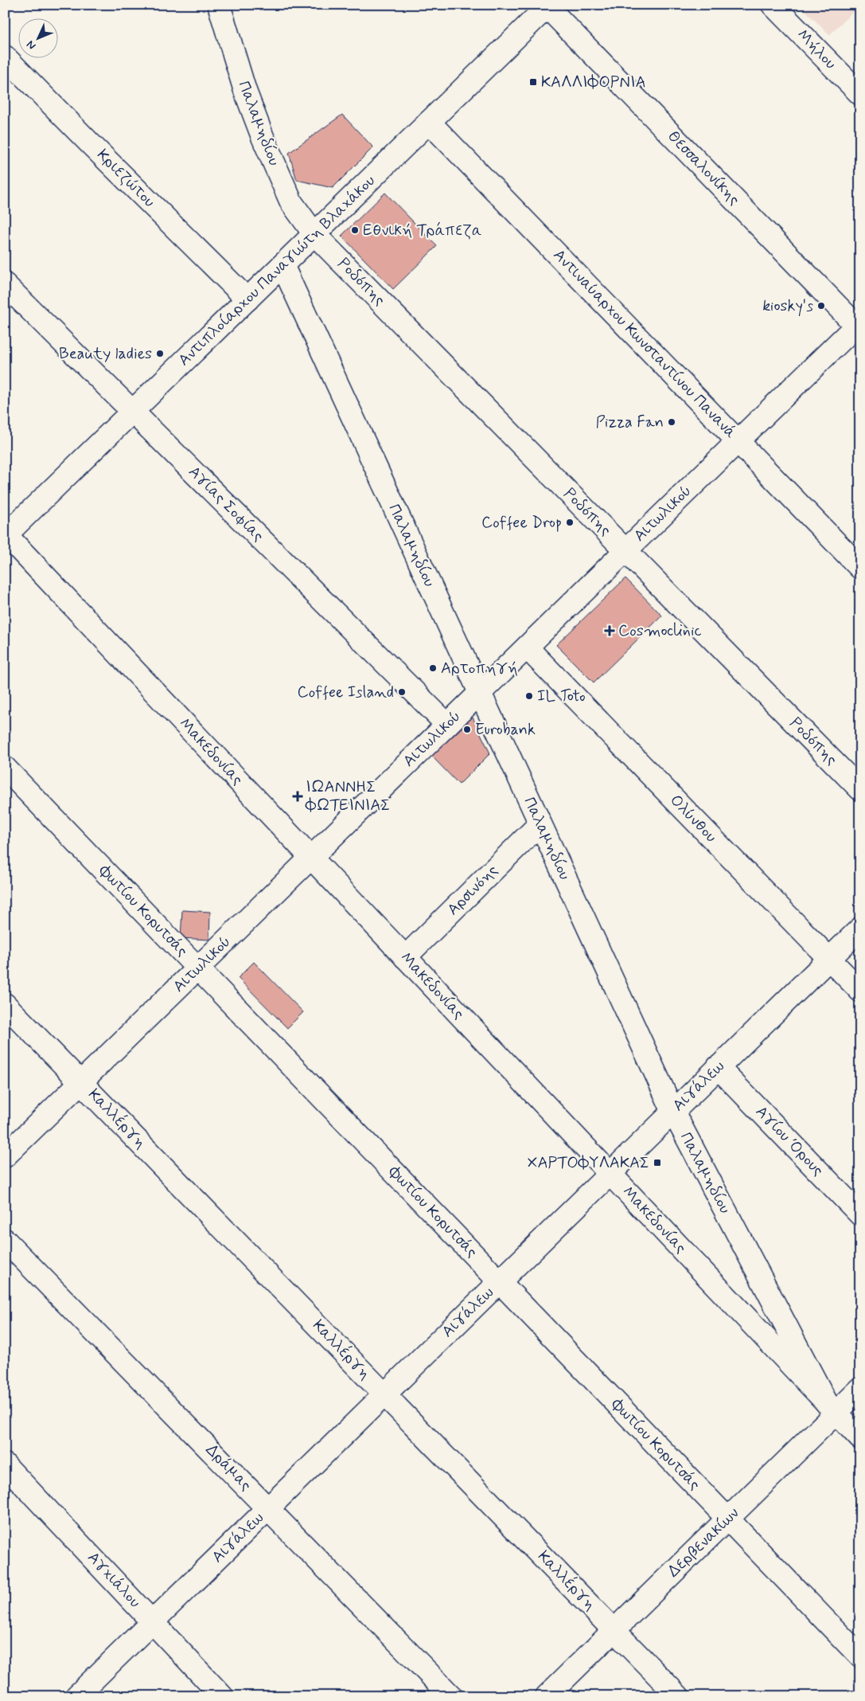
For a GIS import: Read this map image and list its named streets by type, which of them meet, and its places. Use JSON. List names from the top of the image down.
{
  "streets": {
    "street": [
      "Μήλου",
      "Παλαμηδίου",
      "Θεσσαλονίκης",
      "Κριεζώτου",
      "Αντιπλοίαρχου Παναγιώτη Βλαχάκου",
      "Ροδόπης",
      "Αντιναύαρχου Κωνσταντίνου Πανανά",
      "Αγίας Σοφίας",
      "Αιτωλικού",
      "Μακεδονίας",
      "Ολύνθου",
      "Αρσινόης",
      "Φωτίου Κορυτσάς",
      "Αιγάλεω",
      "Καλλέργη",
      "Αγίου Όρους",
      "Δράμας",
      "Δερβενακίων",
      "Αγχιάλου"
    ]
  },
  "crossings": [
    ["Παλαμηδίου", "Αντιπλοίαρχου Παναγιώτη Βλαχάκου"],
    ["Παλαμηδίου", "Ροδόπης"],
    ["Παλαμηδίου", "Αιτωλικού"],
    ["Παλαμηδίου", "Μακεδονίας"],
    ["Παλαμηδίου", "Αρσινόης"],
    ["Παλαμηδίου", "Αιγάλεω"],
    ["Παλαμηδίου", "Δερβενακίων"],
    ["Θεσσαλονίκης", "Αντιπλοίαρχου Παναγιώτη Βλαχάκου"],
    ["Θεσσαλονίκης", "Αιτωλικού"],
    ["Κριεζώτου", "Αντιπλοίαρχου Παναγιώτη Βλαχάκου"],
    ["Αντιπλοίαρχου Παναγιώτη Βλαχάκου", "Ροδόπης"],
    ["Αντιπλοίαρχου Παναγιώτη Βλαχάκου", "Αντιναύαρχου Κωνσταντίνου Πανανά"],
    ["Αντιπλοίαρχου Παναγιώτη Βλαχάκου", "Αγίας Σοφίας"],
    ["Αντιπλοίαρχου Παναγιώτη Βλαχάκου", "Μακεδονίας"],
    ["Ροδόπης", "Αιτωλικού"],
    ["Αντιναύαρχου Κωνσταντίνου Πανανά", "Αιτωλικού"],
    ["Αγίας Σοφίας", "Αιτωλικού"],
    ["Αιτωλικού", "Μακεδονίας"],
    ["Αιτωλικού", "Ολύνθου"],
    ["Αιτωλικού", "Φωτίου Κορυτσάς"],
    ["Αιτωλικού", "Καλλέργη"],
    ["Μακεδονίας", "Αρσινόης"],
    ["Μακεδονίας", "Αιγάλεω"],
    ["Μακεδονίας", "Δερβενακίων"],
    ["Ολύνθου", "Αιγάλεω"],
    ["Φωτίου Κορυτσάς", "Αιγάλεω"],
    ["Φωτίου Κορυτσάς", "Δερβενακίων"],
    ["Αιγάλεω", "Καλλέργη"],
    ["Αιγάλεω", "Αγίου Όρους"],
    ["Αιγάλεω", "Δράμας"],
    ["Αιγάλεω", "Αγχιάλου"],
    ["Καλλέργη", "Δερβενακίων"]
  ],
  "places": {
    "transit": ["ΚΑΛΛΙΦΟΡΝΙΑ", "ΧΑΡΤΟΦΥΛΑΚΑΣ"],
    "other": [
      "Εθνική Τράπεζα",
      "kiosky's",
      "Beauty ladies",
      "Pizza Fan",
      "Coffee Drop",
      "Αρτοπηγή",
      "Coffee Island",
      "IL Toto",
      "Eurobank"
    ],
    "health": ["Cosmoclinic", "ΙΩΑΝΝΗΣ ΦΩΤΕΙΝΙΑΣ"]
  },
  "north": "bottom left"
}
